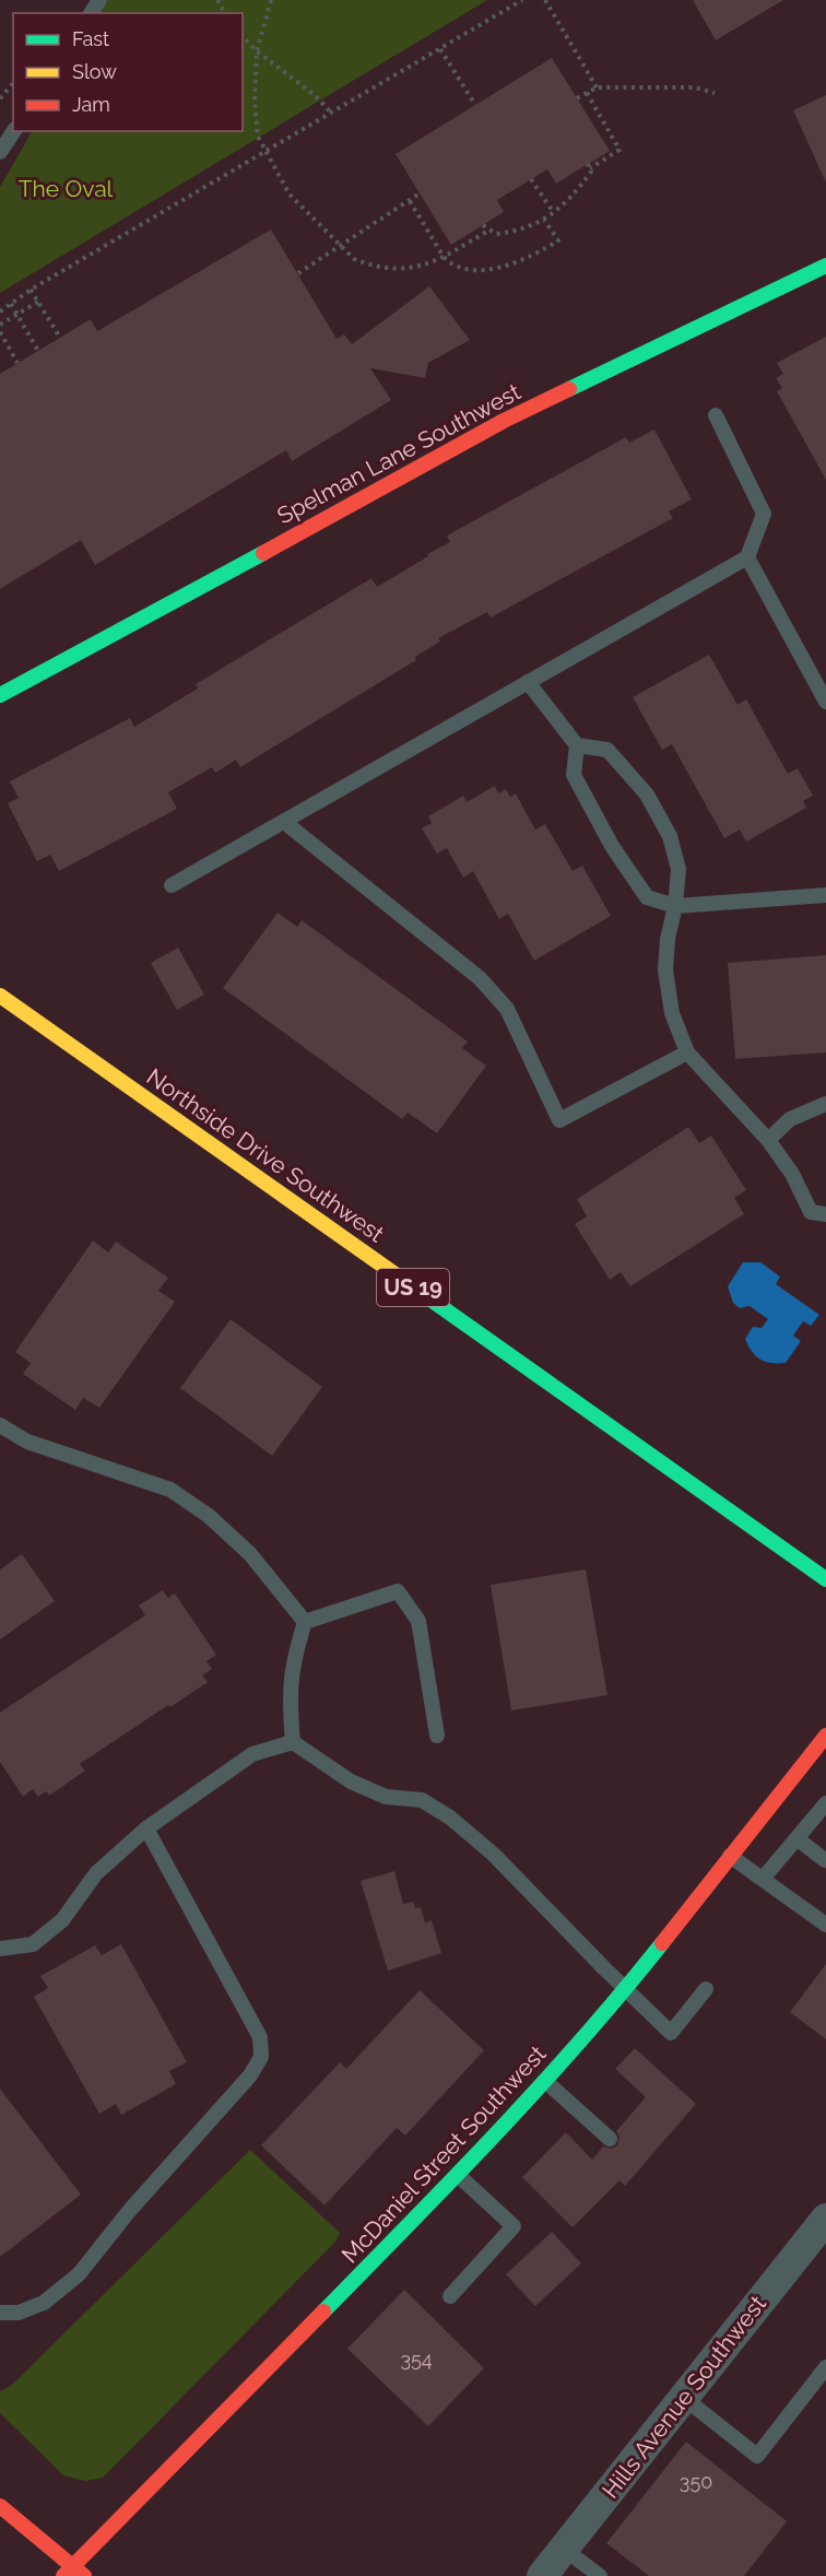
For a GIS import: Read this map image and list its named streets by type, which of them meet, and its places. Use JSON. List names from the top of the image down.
{
  "streets": {
    "street": [
      "Spelman Lane Southwest",
      "Northside Drive Southwest",
      "US 19",
      "McDaniel Street Southwest",
      "Hills Avenue Southwest"
    ]
  },
  "parks": ["The Oval"],
  "house_numbers": ["354", "350"],
  "legend": ["Fast", "Slow", "Jam"]
}
